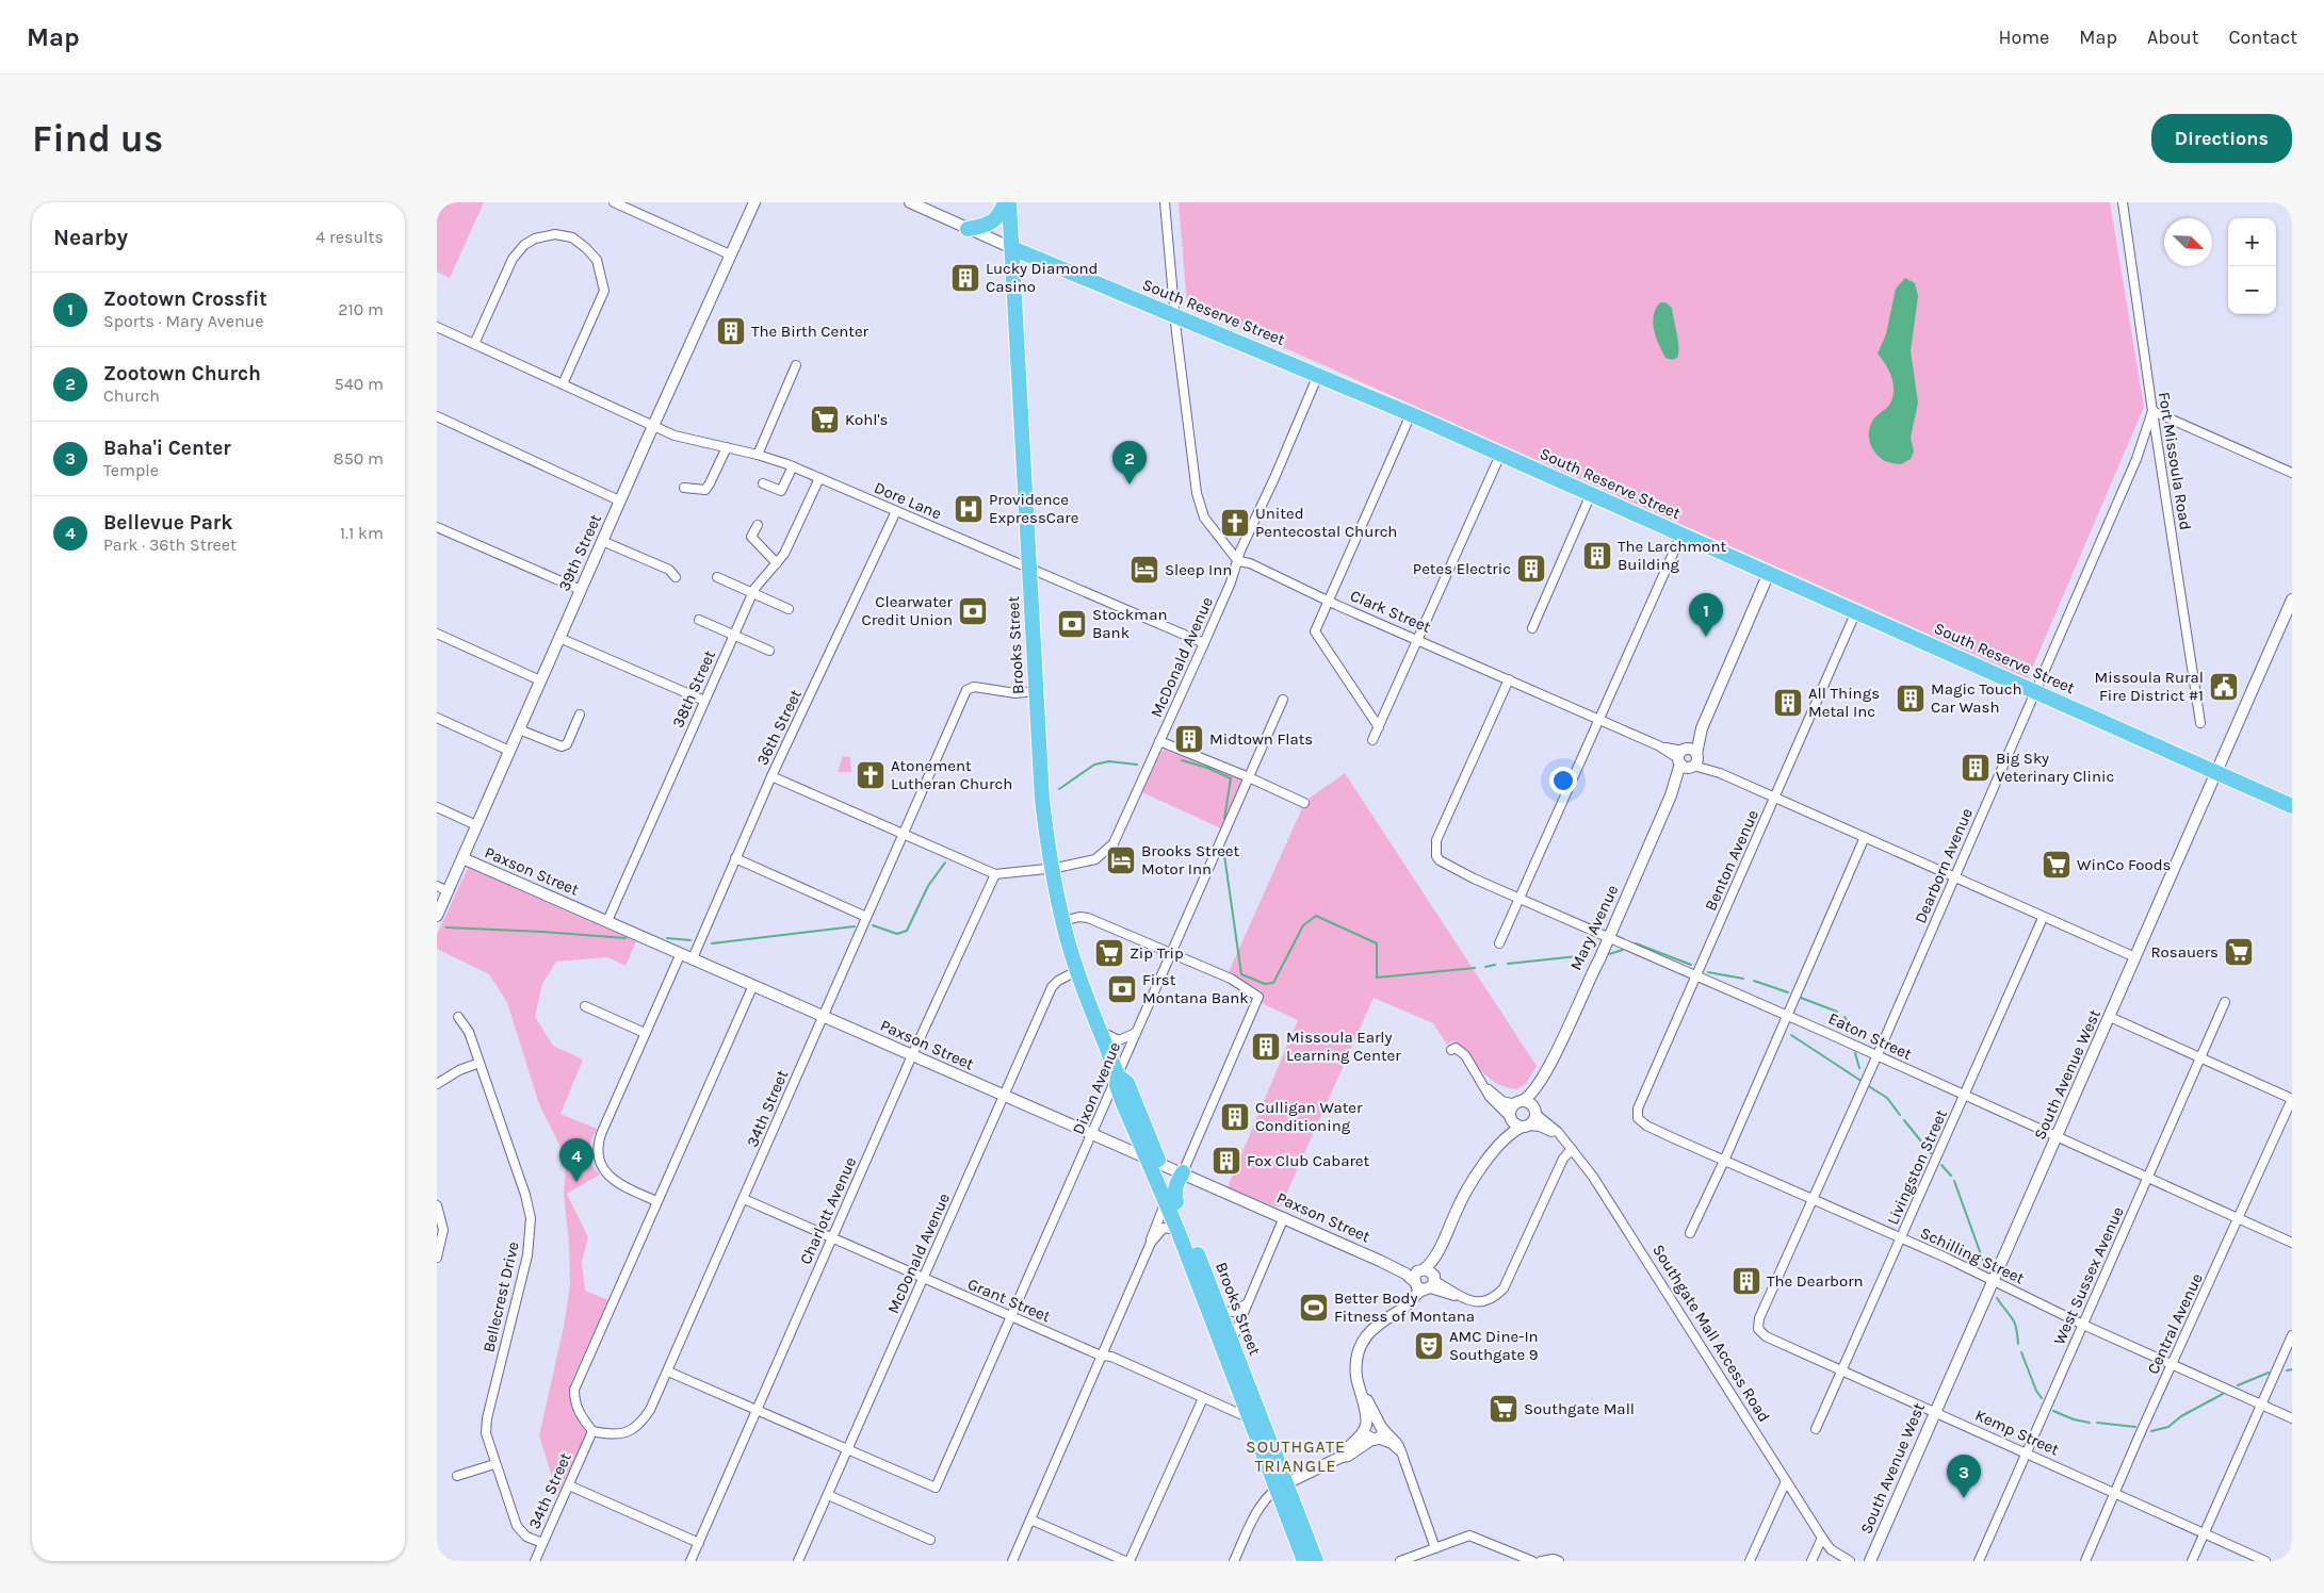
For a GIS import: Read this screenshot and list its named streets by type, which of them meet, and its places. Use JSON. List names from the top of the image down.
{
  "streets": {
    "highway": ["South Reserve Street", "Brooks Street"],
    "street": [
      "Fort Missoula Road",
      "Dore Lane",
      "39th Street",
      "Clark Street",
      "McDonald Avenue",
      "38th Street",
      "36th Street",
      "Benton Avenue",
      "Dearborn Avenue",
      "Paxson Street",
      "Mary Avenue",
      "Eaton Street",
      "South Avenue West",
      "Dixon Avenue",
      "34th Street",
      "Livingston Street",
      "Charlott Avenue",
      "Schilling Street",
      "West Sussex Avenue",
      "Bellecrest Drive",
      "Grant Street",
      "Central Avenue",
      "Southgate Mall Access Road",
      "Kemp Street"
    ]
  },
  "crossings": [
    ["South Reserve Street", "Brooks Street"],
    ["South Reserve Street", "McDonald Avenue"],
    ["South Reserve Street", "Benton Avenue"],
    ["South Reserve Street", "Dearborn Avenue"],
    ["South Reserve Street", "Mary Avenue"],
    ["South Reserve Street", "South Avenue West"],
    ["Fort Missoula Road", "Dearborn Avenue"],
    ["Dore Lane", "39th Street"],
    ["Dore Lane", "Brooks Street"],
    ["Dore Lane", "McDonald Avenue"],
    ["Dore Lane", "38th Street"],
    ["Dore Lane", "36th Street"],
    ["39th Street", "Paxson Street"],
    ["Clark Street", "McDonald Avenue"],
    ["Clark Street", "Benton Avenue"],
    ["Clark Street", "Mary Avenue"],
    ["Clark Street", "Eaton Street"],
    ["Brooks Street", "McDonald Avenue"],
    ["Brooks Street", "Paxson Street"],
    ["Brooks Street", "Dixon Avenue"],
    ["Brooks Street", "34th Street"],
    ["Brooks Street", "Grant Street"],
    ["McDonald Avenue", "Paxson Street"],
    ["McDonald Avenue", "Dixon Avenue"],
    ["McDonald Avenue", "Charlott Avenue"],
    ["McDonald Avenue", "Grant Street"],
    ["38th Street", "Paxson Street"],
    ["36th Street", "Paxson Street"],
    ["Benton Avenue", "Eaton Street"],
    ["Benton Avenue", "Schilling Street"],
    ["Dearborn Avenue", "Eaton Street"],
    ["Dearborn Avenue", "Schilling Street"],
    ["Dearborn Avenue", "Kemp Street"],
    ["Paxson Street", "Dixon Avenue"],
    ["Paxson Street", "34th Street"],
    ["Paxson Street", "Charlott Avenue"],
    ["Mary Avenue", "Eaton Street"],
    ["Mary Avenue", "Southgate Mall Access Road"],
    ["Eaton Street", "South Avenue West"],
    ["Eaton Street", "Livingston Street"],
    ["Eaton Street", "West Sussex Avenue"],
    ["Eaton Street", "Central Avenue"],
    ["South Avenue West", "Schilling Street"],
    ["South Avenue West", "Kemp Street"],
    ["Dixon Avenue", "Grant Street"],
    ["34th Street", "Bellecrest Drive"],
    ["34th Street", "Grant Street"],
    ["Livingston Street", "Schilling Street"],
    ["Livingston Street", "Kemp Street"],
    ["Charlott Avenue", "Grant Street"],
    ["Schilling Street", "West Sussex Avenue"],
    ["Schilling Street", "Central Avenue"],
    ["West Sussex Avenue", "Kemp Street"],
    ["Central Avenue", "Kemp Street"]
  ],
  "districts": ["SOUTHGATE TRIANGLE"],
  "places": {
    "building": [
      "Lucky Diamond Casino",
      "The Birth Center",
      "The Larchmont Building",
      "Petes Electric",
      "Magic Touch Car Wash",
      "All Things Metal Inc",
      "Midtown Flats",
      "Big Sky Veterinary Clinic",
      "Missoula Early Learning Center",
      "Culligan Water Conditioning",
      "Fox Club Cabaret",
      "The Dearborn"
    ],
    "supermarket": [
      "Kohl's",
      "WinCo Foods",
      "Rosauers",
      "Zip Trip",
      "Southgate Mall"
    ],
    "hospital": ["Providence ExpressCare"],
    "church": ["United Pentecostal Church", "Atonement Lutheran Church"],
    "hotel": ["Sleep Inn", "Brooks Street Motor Inn"],
    "bank": ["Clearwater Credit Union", "Stockman Bank", "First Montana Bank"],
    "public building": ["Missoula Rural Fire District #1"],
    "sports": ["Better Body Fitness of Montana"],
    "theatre": ["AMC Dine-In Southgate 9"]
  },
  "north": "bottom right",
  "page": {
    "header": "Map",
    "nav": [
      "Home",
      "Map",
      "About",
      "Contact"
    ],
    "buttons": "Directions",
    "title": "Find us",
    "heading": ["Nearby", "4 results"],
    "map_buttons": ["+", "−"],
    "list": [
      {
        "mark": "1",
        "name": "Zootown Crossfit",
        "note": "Sports · Mary Avenue",
        "value": "210 m"
      },
      {
        "mark": "2",
        "name": "Zootown Church",
        "note": "Church",
        "value": "540 m"
      },
      {
        "mark": "3",
        "name": "Baha'i Center",
        "note": "Temple",
        "value": "850 m"
      },
      {
        "mark": "4",
        "name": "Bellevue Park",
        "note": "Park · 36th Street",
        "value": "1.1 km"
      }
    ],
    "pins": [
      "2",
      "1",
      "4",
      "3"
    ]
  }
}
